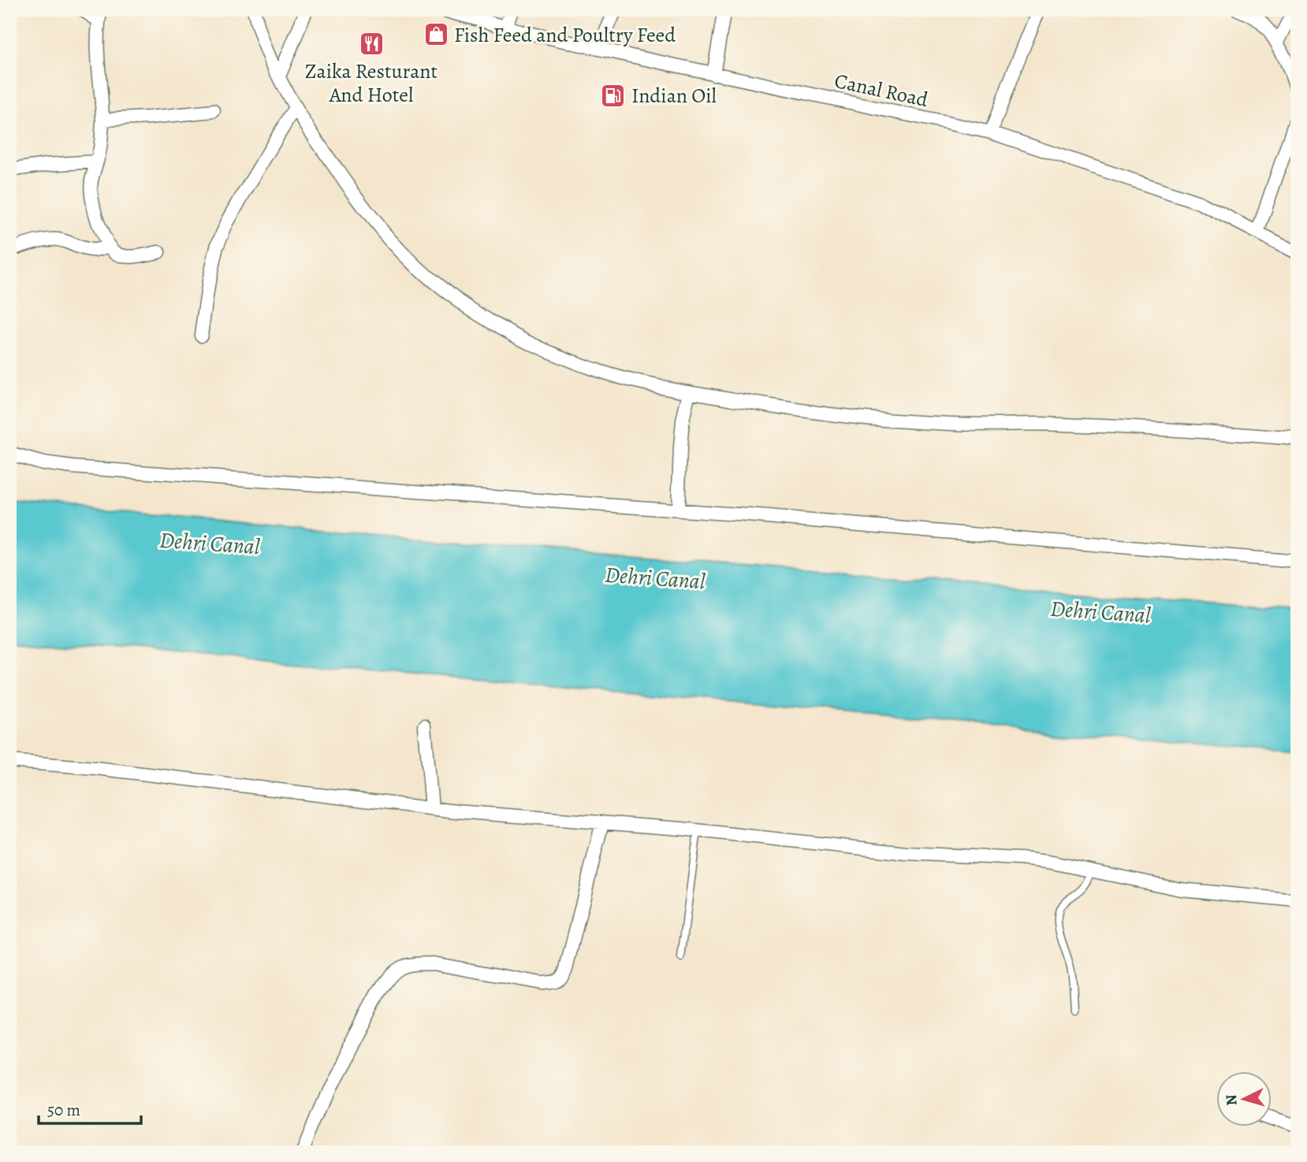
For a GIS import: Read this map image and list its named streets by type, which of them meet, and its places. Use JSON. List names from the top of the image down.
{
  "streets": {
    "street": ["Canal Road"]
  },
  "water": ["Dehri Canal"],
  "places": {
    "shop": ["Fish Feed and Poultry Feed"],
    "restaurant": ["Zaika Resturant And Hotel"],
    "fuel station": ["Indian Oil"]
  },
  "scale_bar": "50 m",
  "north": "left"
}
